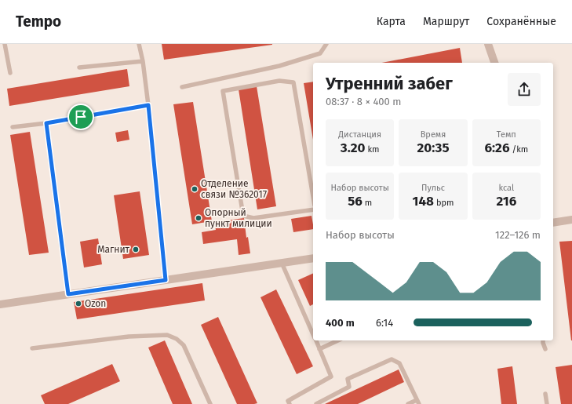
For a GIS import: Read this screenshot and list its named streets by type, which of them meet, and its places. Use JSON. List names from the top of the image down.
{
  "places": [
    "Отделение связи №362017",
    "Опорный пункт милиции",
    "Магнит",
    "Ozon"
  ],
  "page": {
    "header": "Tempo",
    "nav": ["Карта", "Маршрут", "Сохранённые"],
    "heading": ["Утренний забег", "08:37 · 8 × 400 m"],
    "stats": [
      ["Дистанция", "3.20 km"],
      ["Время", "20:35"],
      ["Темп", "6:26 /km"],
      ["Набор высоты", "56 m"],
      ["Пульс", "148 bpm"],
      ["kcal", "216"]
    ],
    "chart": ["Набор высоты", "122–126 m"],
    "list": [
      {
        "name": "400 m",
        "note": "6:14"
      }
    ]
  }
}
